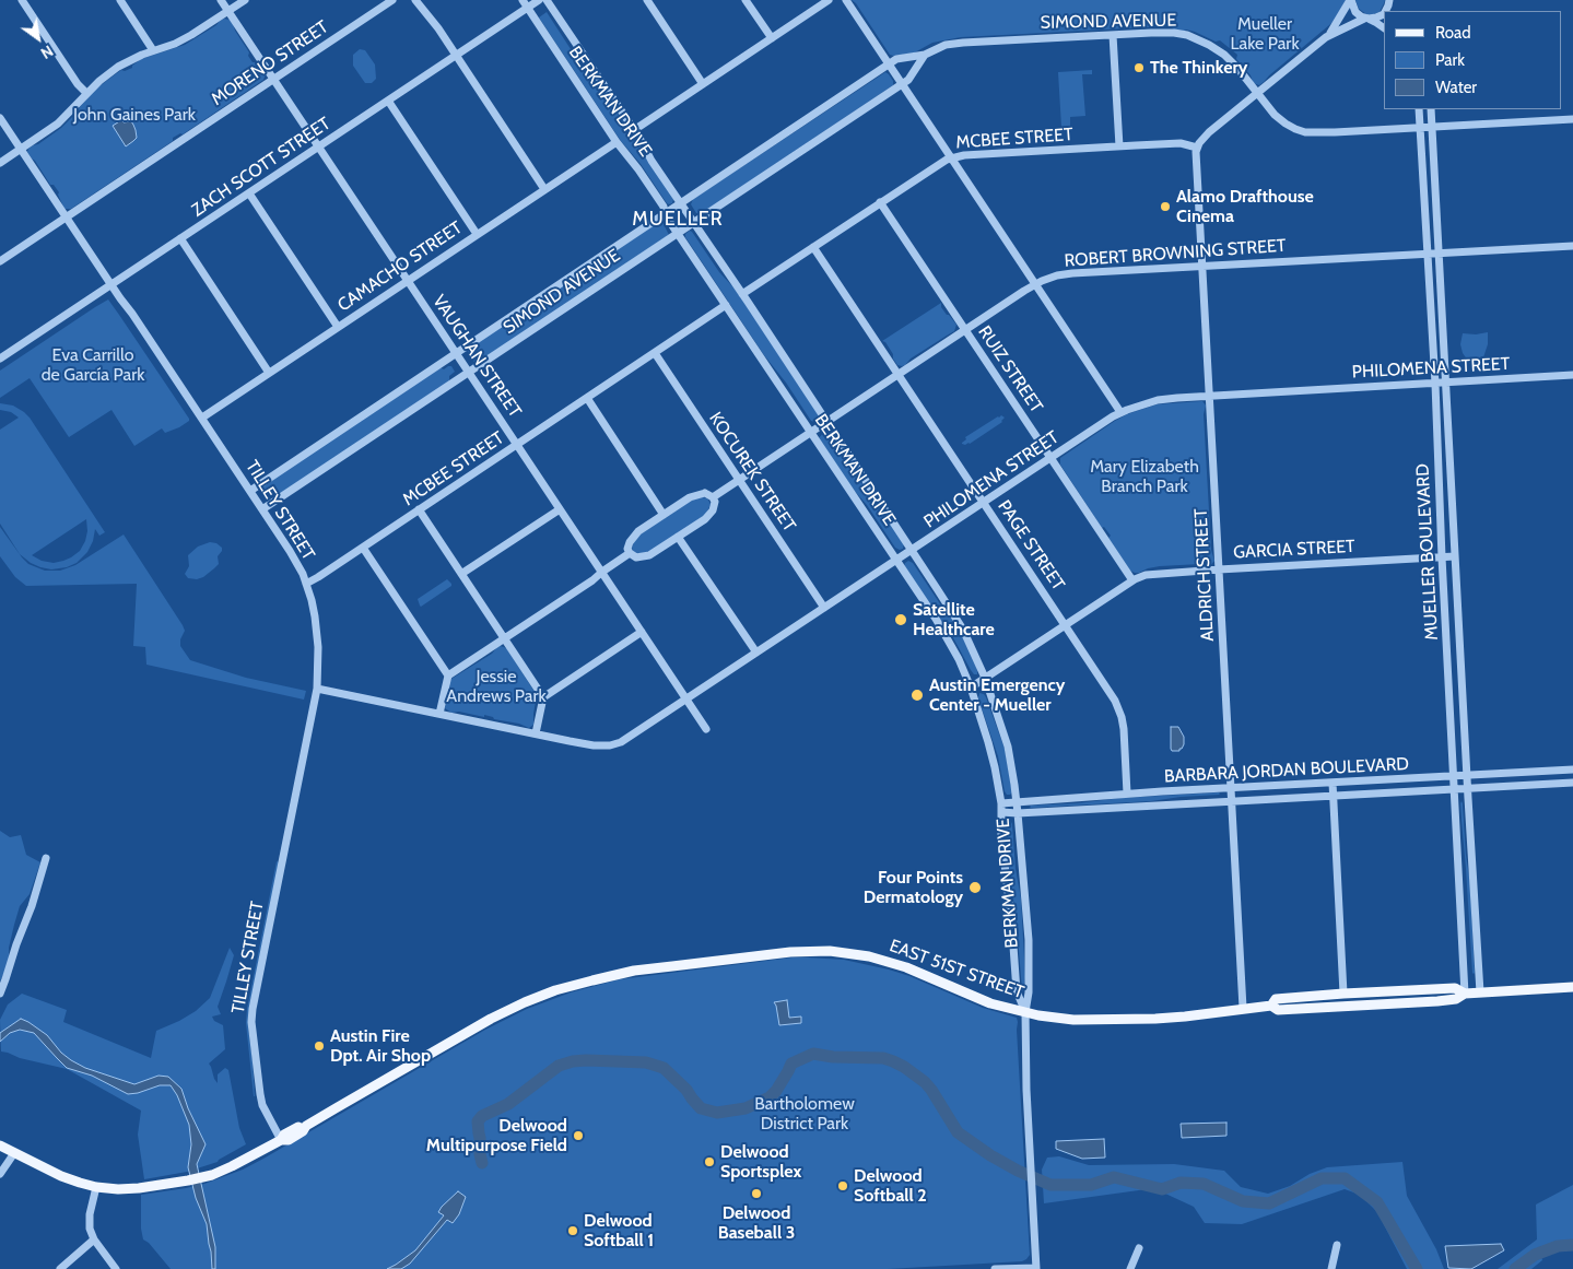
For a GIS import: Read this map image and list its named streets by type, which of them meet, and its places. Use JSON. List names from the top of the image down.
{
  "streets": {
    "main road": ["EAST 51ST STREET"],
    "street": [
      "SIMOND AVENUE",
      "MORENO STREET",
      "BERKMAN DRIVE",
      "MCBEE STREET",
      "ZACH SCOTT STREET",
      "ROBERT BROWNING STREET",
      "CAMACHO STREET",
      "VAUGHAN STREET",
      "PHILOMENA STREET",
      "RUIZ STREET",
      "KOCUREK STREET",
      "TILLEY STREET",
      "PAGE STREET",
      "GARCIA STREET",
      "MUELLER BOULEVARD",
      "ALDRICH STREET",
      "BARBARA JORDAN BOULEVARD"
    ]
  },
  "crossings": [
    ["SIMOND AVENUE", "BERKMAN DRIVE"],
    ["SIMOND AVENUE", "VAUGHAN STREET"],
    ["SIMOND AVENUE", "TILLEY STREET"],
    ["SIMOND AVENUE", "MUELLER BOULEVARD"],
    ["MORENO STREET", "VAUGHAN STREET"],
    ["MORENO STREET", "TILLEY STREET"],
    ["BERKMAN DRIVE", "MCBEE STREET"],
    ["BERKMAN DRIVE", "ZACH SCOTT STREET"],
    ["BERKMAN DRIVE", "ROBERT BROWNING STREET"],
    ["BERKMAN DRIVE", "CAMACHO STREET"],
    ["BERKMAN DRIVE", "PHILOMENA STREET"],
    ["BERKMAN DRIVE", "GARCIA STREET"],
    ["BERKMAN DRIVE", "BARBARA JORDAN BOULEVARD"],
    ["BERKMAN DRIVE", "EAST 51ST STREET"],
    ["MCBEE STREET", "VAUGHAN STREET"],
    ["MCBEE STREET", "RUIZ STREET"],
    ["MCBEE STREET", "KOCUREK STREET"],
    ["MCBEE STREET", "TILLEY STREET"],
    ["MCBEE STREET", "PAGE STREET"],
    ["MCBEE STREET", "ALDRICH STREET"],
    ["ZACH SCOTT STREET", "VAUGHAN STREET"],
    ["ZACH SCOTT STREET", "TILLEY STREET"],
    ["ROBERT BROWNING STREET", "RUIZ STREET"],
    ["ROBERT BROWNING STREET", "KOCUREK STREET"],
    ["ROBERT BROWNING STREET", "PAGE STREET"],
    ["ROBERT BROWNING STREET", "MUELLER BOULEVARD"],
    ["ROBERT BROWNING STREET", "ALDRICH STREET"],
    ["CAMACHO STREET", "VAUGHAN STREET"],
    ["CAMACHO STREET", "TILLEY STREET"],
    ["VAUGHAN STREET", "PHILOMENA STREET"],
    ["PHILOMENA STREET", "RUIZ STREET"],
    ["PHILOMENA STREET", "KOCUREK STREET"],
    ["PHILOMENA STREET", "TILLEY STREET"],
    ["PHILOMENA STREET", "PAGE STREET"],
    ["PHILOMENA STREET", "MUELLER BOULEVARD"],
    ["PHILOMENA STREET", "ALDRICH STREET"],
    ["RUIZ STREET", "GARCIA STREET"],
    ["TILLEY STREET", "EAST 51ST STREET"],
    ["PAGE STREET", "GARCIA STREET"],
    ["PAGE STREET", "BARBARA JORDAN BOULEVARD"],
    ["GARCIA STREET", "MUELLER BOULEVARD"],
    ["GARCIA STREET", "ALDRICH STREET"],
    ["MUELLER BOULEVARD", "BARBARA JORDAN BOULEVARD"],
    ["MUELLER BOULEVARD", "EAST 51ST STREET"],
    ["ALDRICH STREET", "BARBARA JORDAN BOULEVARD"],
    ["ALDRICH STREET", "EAST 51ST STREET"]
  ],
  "districts": ["MUELLER"],
  "parks": [
    "Mueller Lake Park",
    "John Gaines Park",
    "Eva Carrillo de García Park",
    "Mary Elizabeth Branch Park",
    "Jessie Andrews Park",
    "Bartholomew District Park"
  ],
  "places": [
    "The Thinkery",
    "Alamo Drafthouse Cinema",
    "Satellite Healthcare",
    "Austin Emergency Center - Mueller",
    "Four Points Dermatology",
    "Austin Fire Dpt. Air Shop",
    "Delwood Multipurpose Field",
    "Delwood Sportsplex",
    "Delwood Softball 2",
    "Delwood Baseball 3",
    "Delwood Softball 1"
  ],
  "legend": ["Road", "Park", "Water"],
  "north": "bottom right"
}
